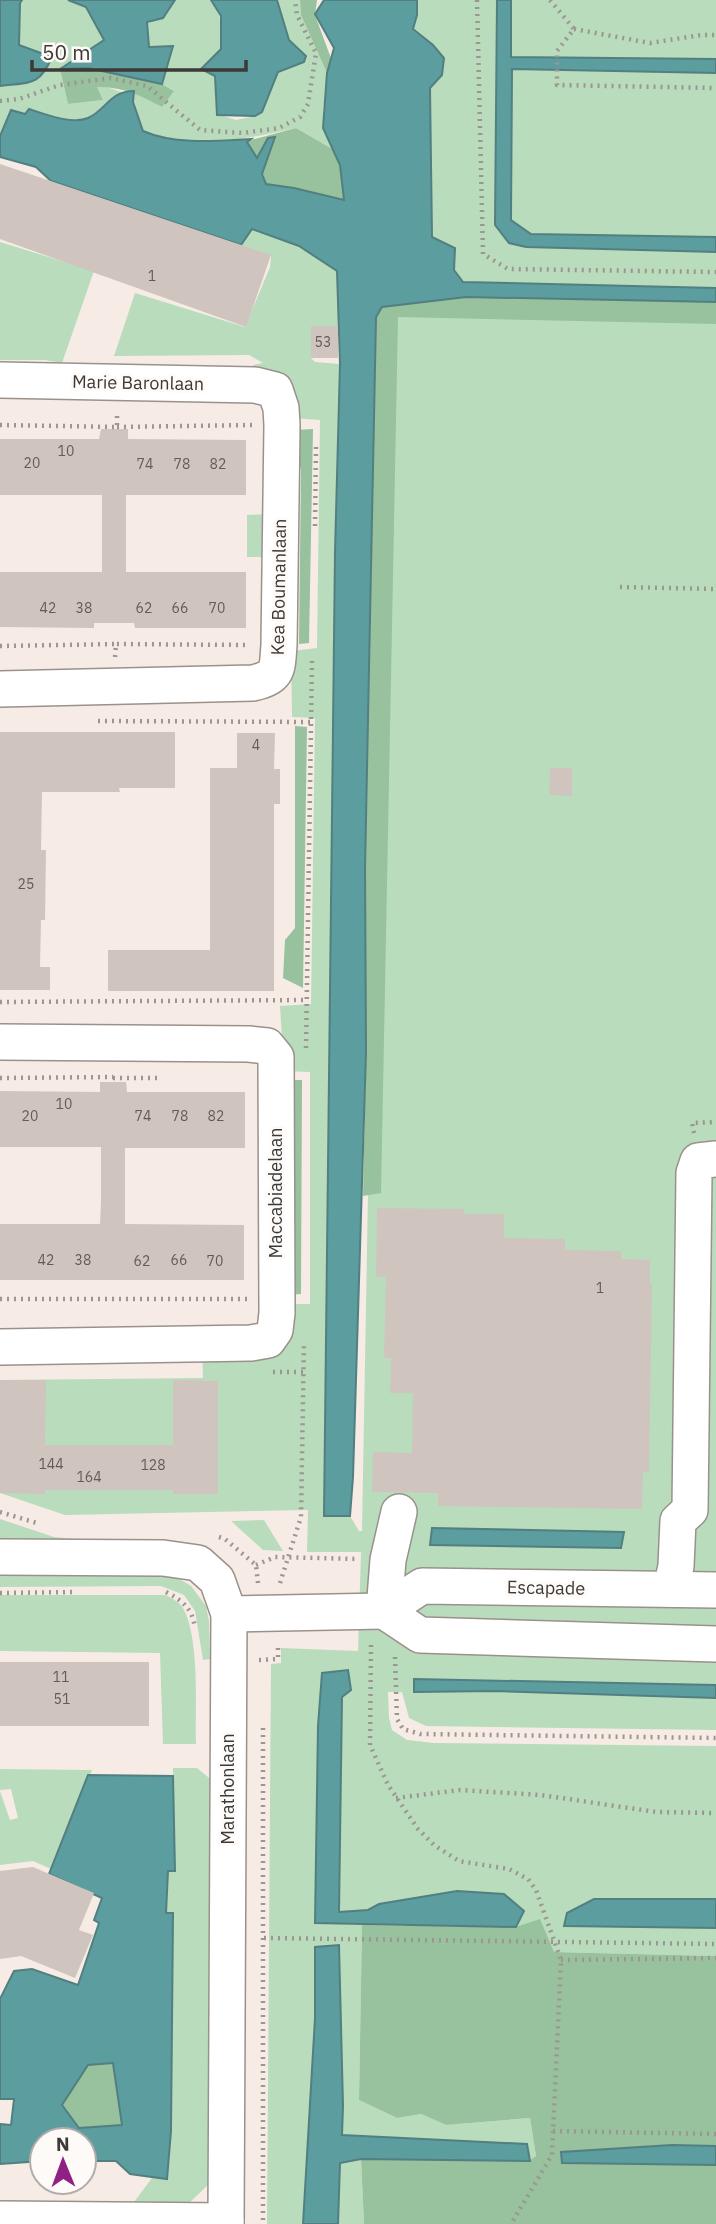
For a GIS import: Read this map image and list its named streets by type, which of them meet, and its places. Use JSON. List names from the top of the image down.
{
  "streets": {
    "street": [
      "Marie Baronlaan",
      "Kea Boumanlaan",
      "Maccabiadelaan",
      "Escapade",
      "Marathonlaan"
    ]
  },
  "crossings": [
    ["Marie Baronlaan", "Kea Boumanlaan"]
  ],
  "house_numbers": [
    "1",
    "53",
    "10",
    "20",
    "74",
    "78",
    "82",
    "42",
    "38",
    "62",
    "66",
    "70",
    "4",
    "25",
    "10",
    "20",
    "74",
    "78",
    "82",
    "42",
    "38",
    "66",
    "62",
    "70",
    "1",
    "144",
    "128",
    "164",
    "11",
    "51"
  ],
  "scale_bar": "50 m",
  "north": "top"
}
